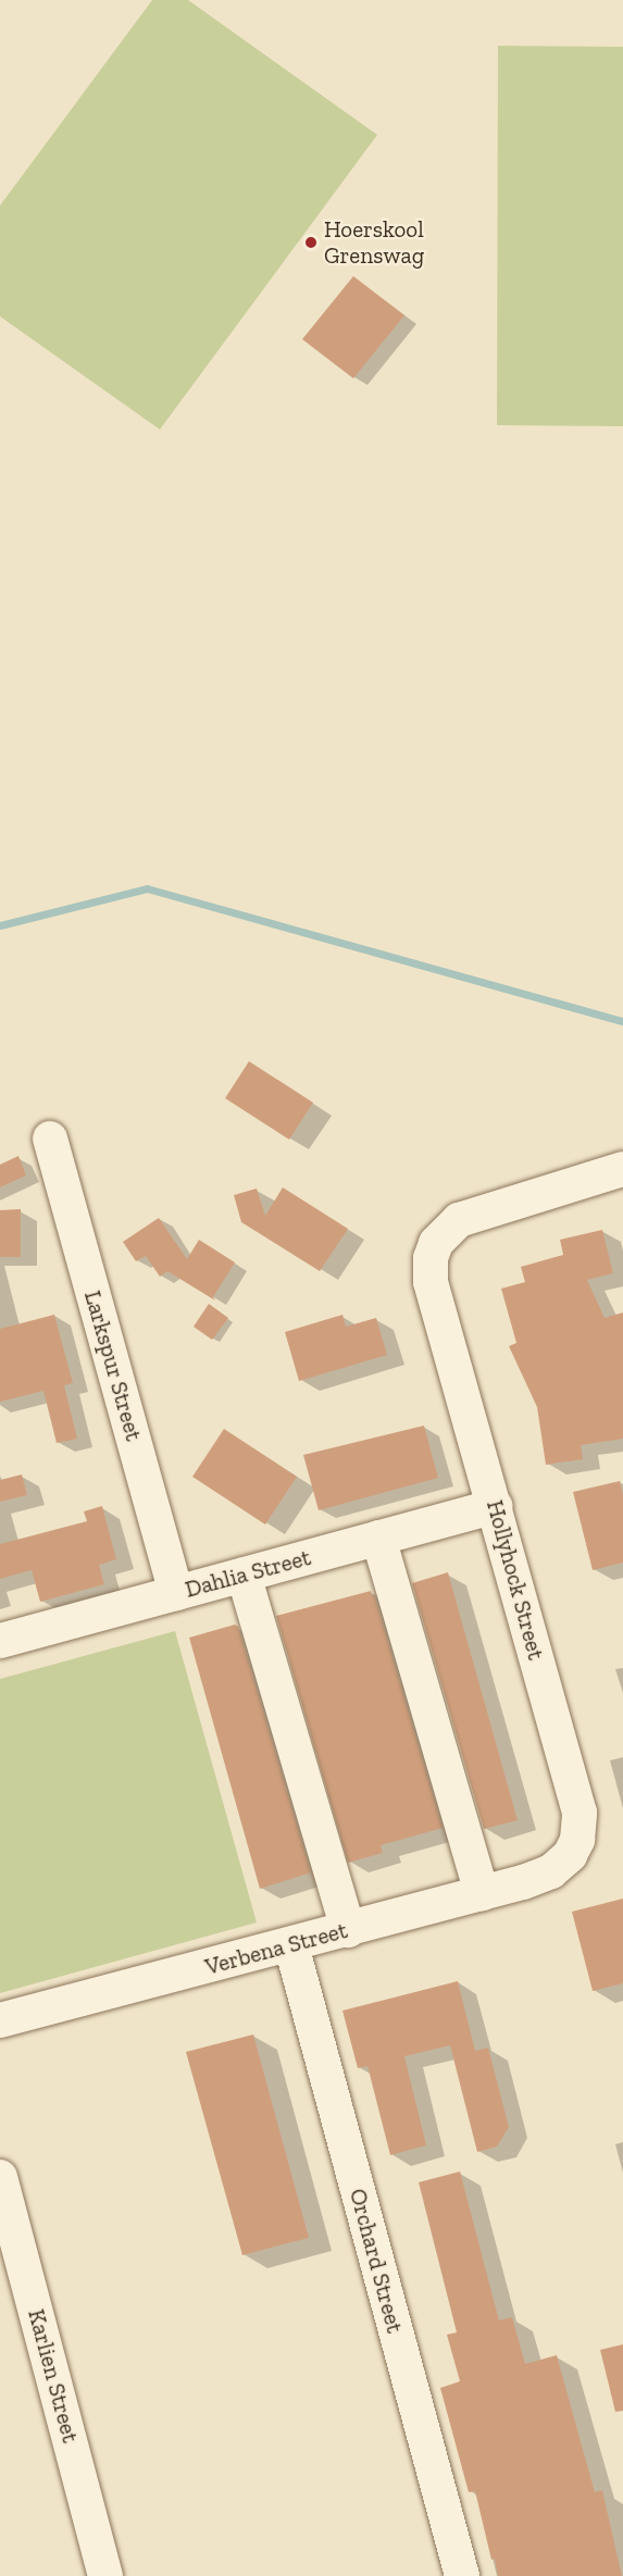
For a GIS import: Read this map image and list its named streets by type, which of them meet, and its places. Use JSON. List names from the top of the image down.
{
  "streets": {
    "street": [
      "Larkspur Street",
      "Dahlia Street",
      "Hollyhock Street",
      "Verbena Street",
      "Orchard Street",
      "Karlien Street"
    ]
  },
  "crossings": [
    ["Larkspur Street", "Dahlia Street"],
    ["Dahlia Street", "Hollyhock Street"],
    ["Hollyhock Street", "Verbena Street"],
    ["Verbena Street", "Orchard Street"]
  ],
  "places": ["Hoerskool Grenswag"]
}
